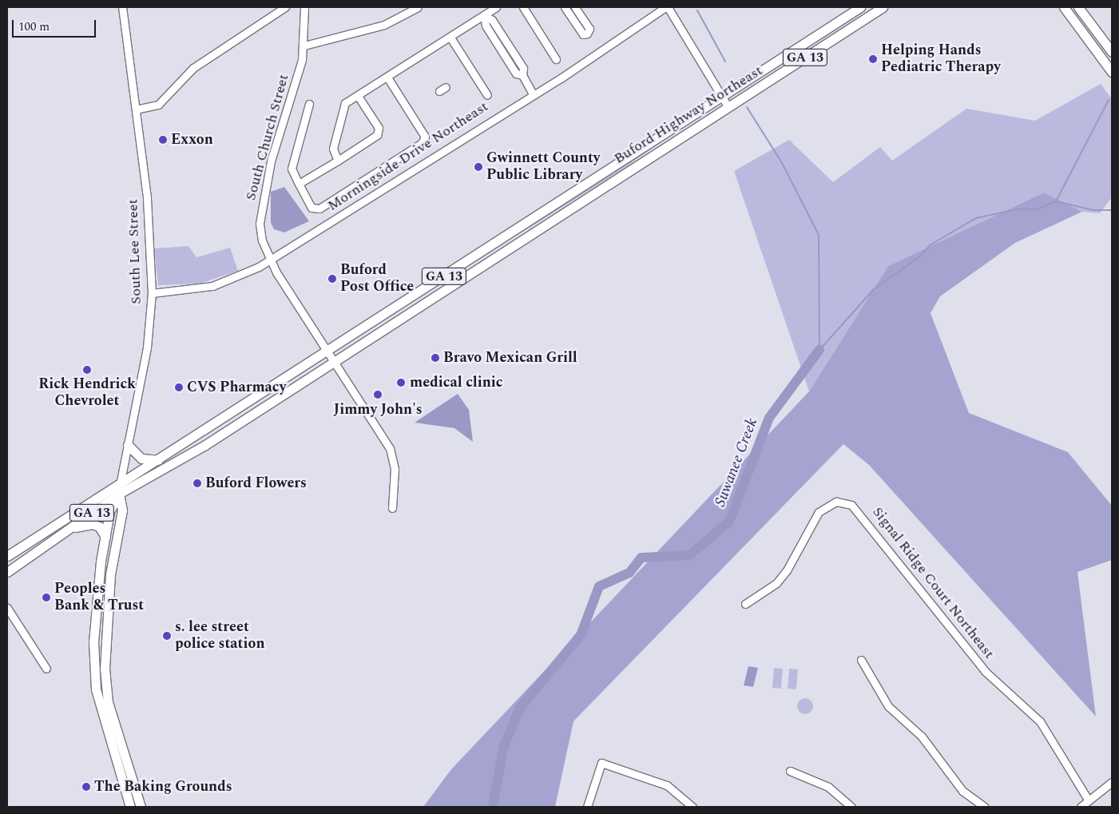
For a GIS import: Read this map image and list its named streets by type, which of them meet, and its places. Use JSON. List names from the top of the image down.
{
  "streets": {
    "main road": ["GA 13", "Buford Highway Northeast", "South Lee Street"],
    "street": ["South Church Street", "Morningside Drive Northeast", "Signal Ridge Court Northeast"]
  },
  "crossings": [
    ["GA 13", "Buford Highway Northeast"],
    ["GA 13", "South Lee Street"],
    ["Buford Highway Northeast", "South Church Street"],
    ["Buford Highway Northeast", "South Lee Street"],
    ["South Church Street", "Morningside Drive Northeast"],
    ["Morningside Drive Northeast", "South Lee Street"]
  ],
  "water": ["Suwanee Creek"],
  "places": [
    "Helping Hands Pediatric Therapy",
    "Exxon",
    "Gwinnett County Public Library",
    "Buford Post Office",
    "Bravo Mexican Grill",
    "Rick Hendrick Chevrolet",
    "medical clinic",
    "CVS Pharmacy",
    "Jimmy John's",
    "Buford Flowers",
    "Peoples Bank & Trust",
    "s. lee street police station",
    "The Baking Grounds"
  ],
  "scale_bar": "100 m"
}
